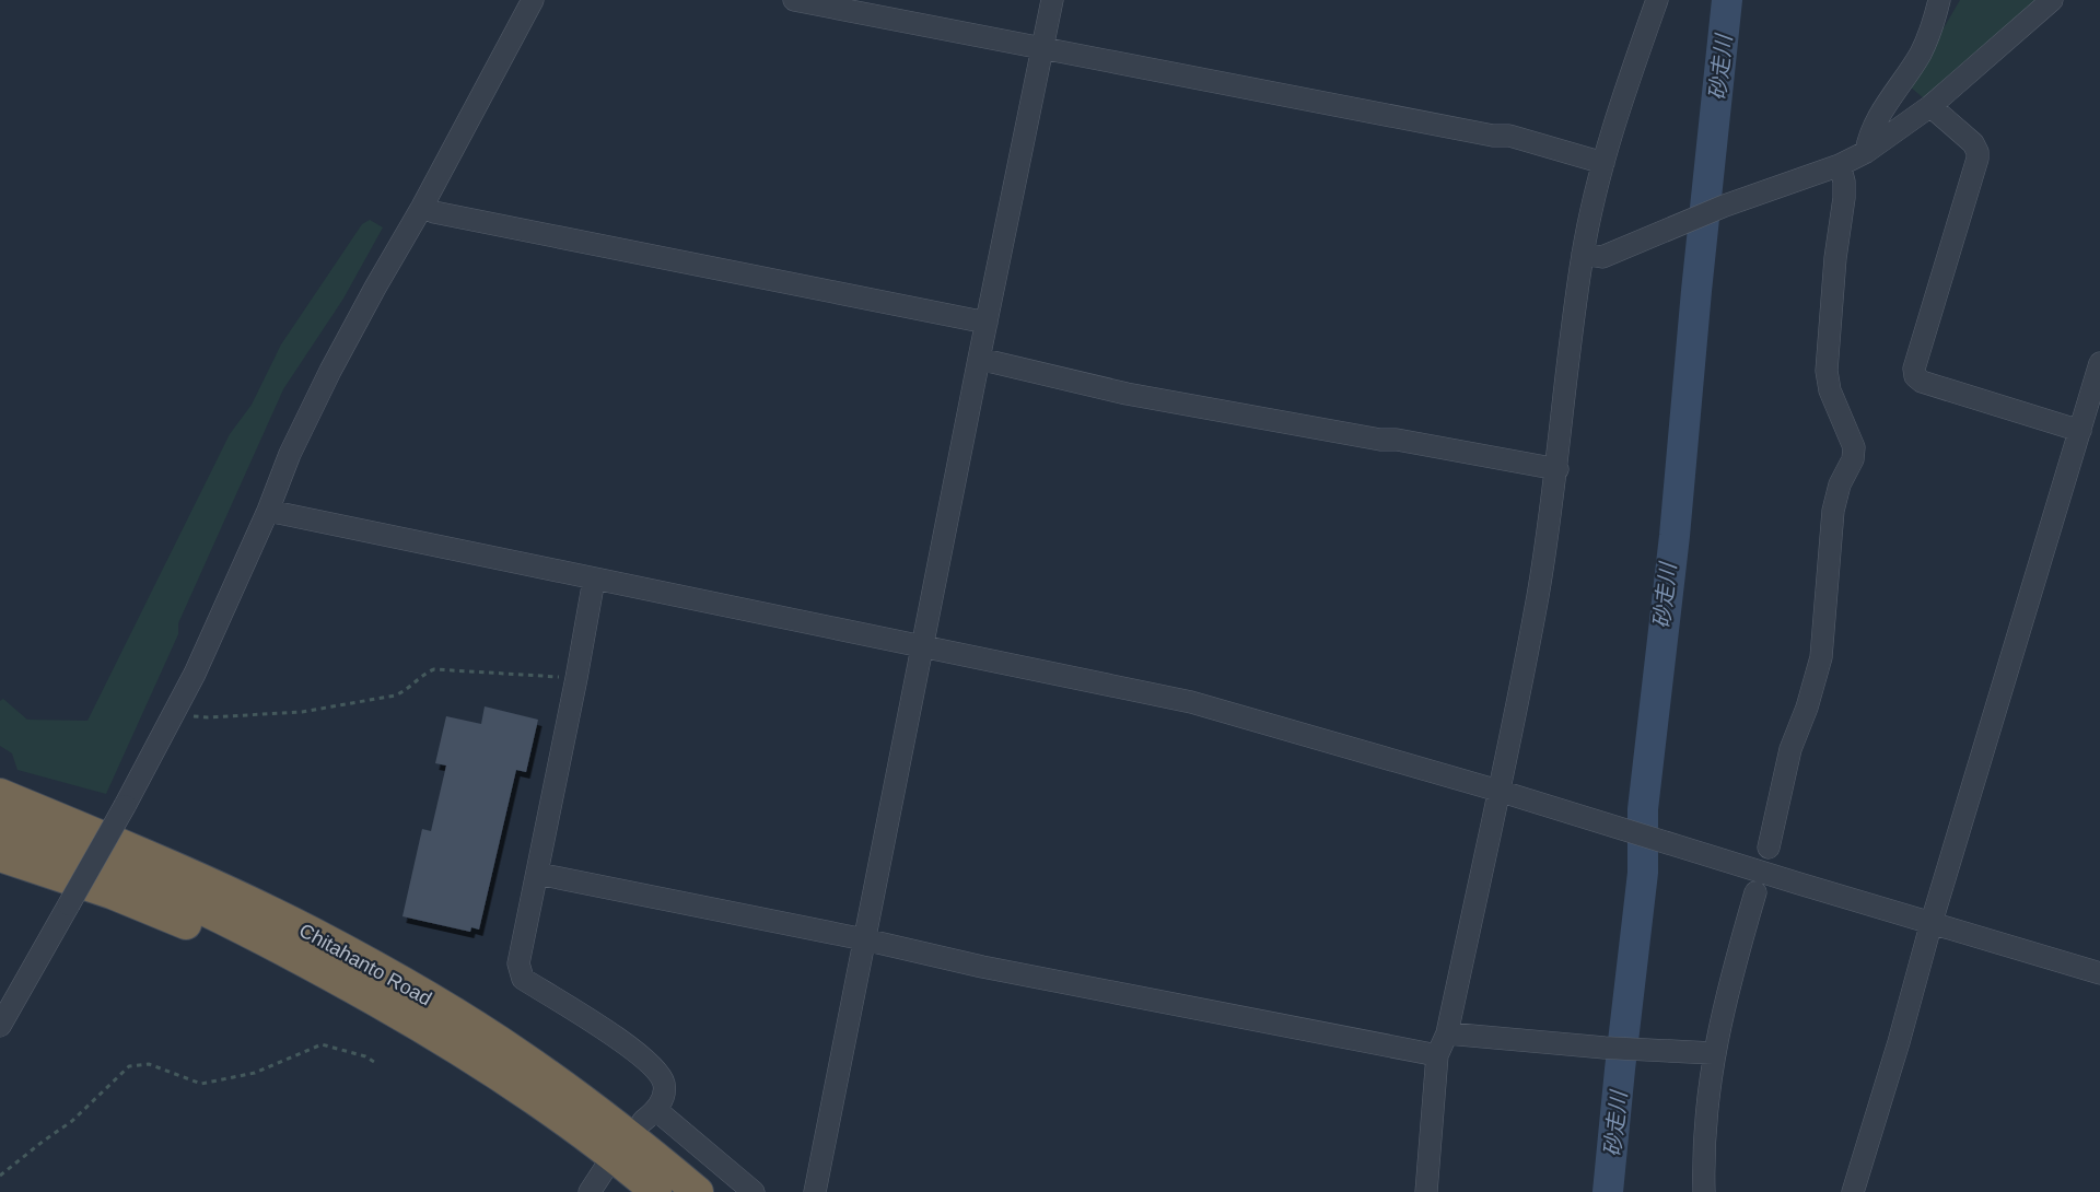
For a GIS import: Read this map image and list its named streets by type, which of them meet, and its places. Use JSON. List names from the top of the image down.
{
  "streets": {
    "highway": ["Chitahanto Road"]
  },
  "water": ["砂走川"]
}
